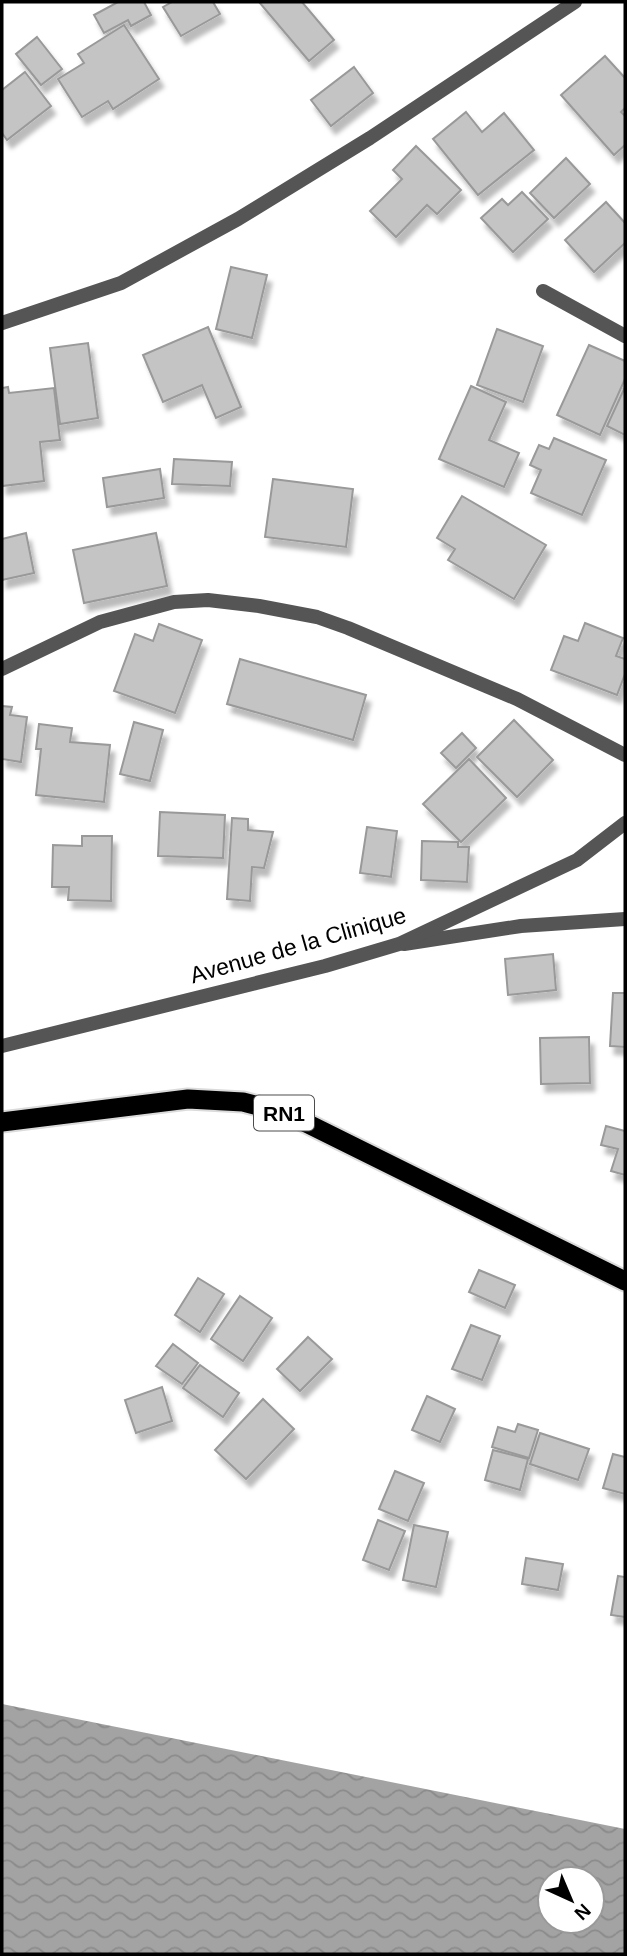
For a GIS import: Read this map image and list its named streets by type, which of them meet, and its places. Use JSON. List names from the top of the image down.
{
  "streets": {
    "highway": ["RN1"],
    "street": ["Avenue de la Clinique"]
  },
  "north": "bottom right"
}
